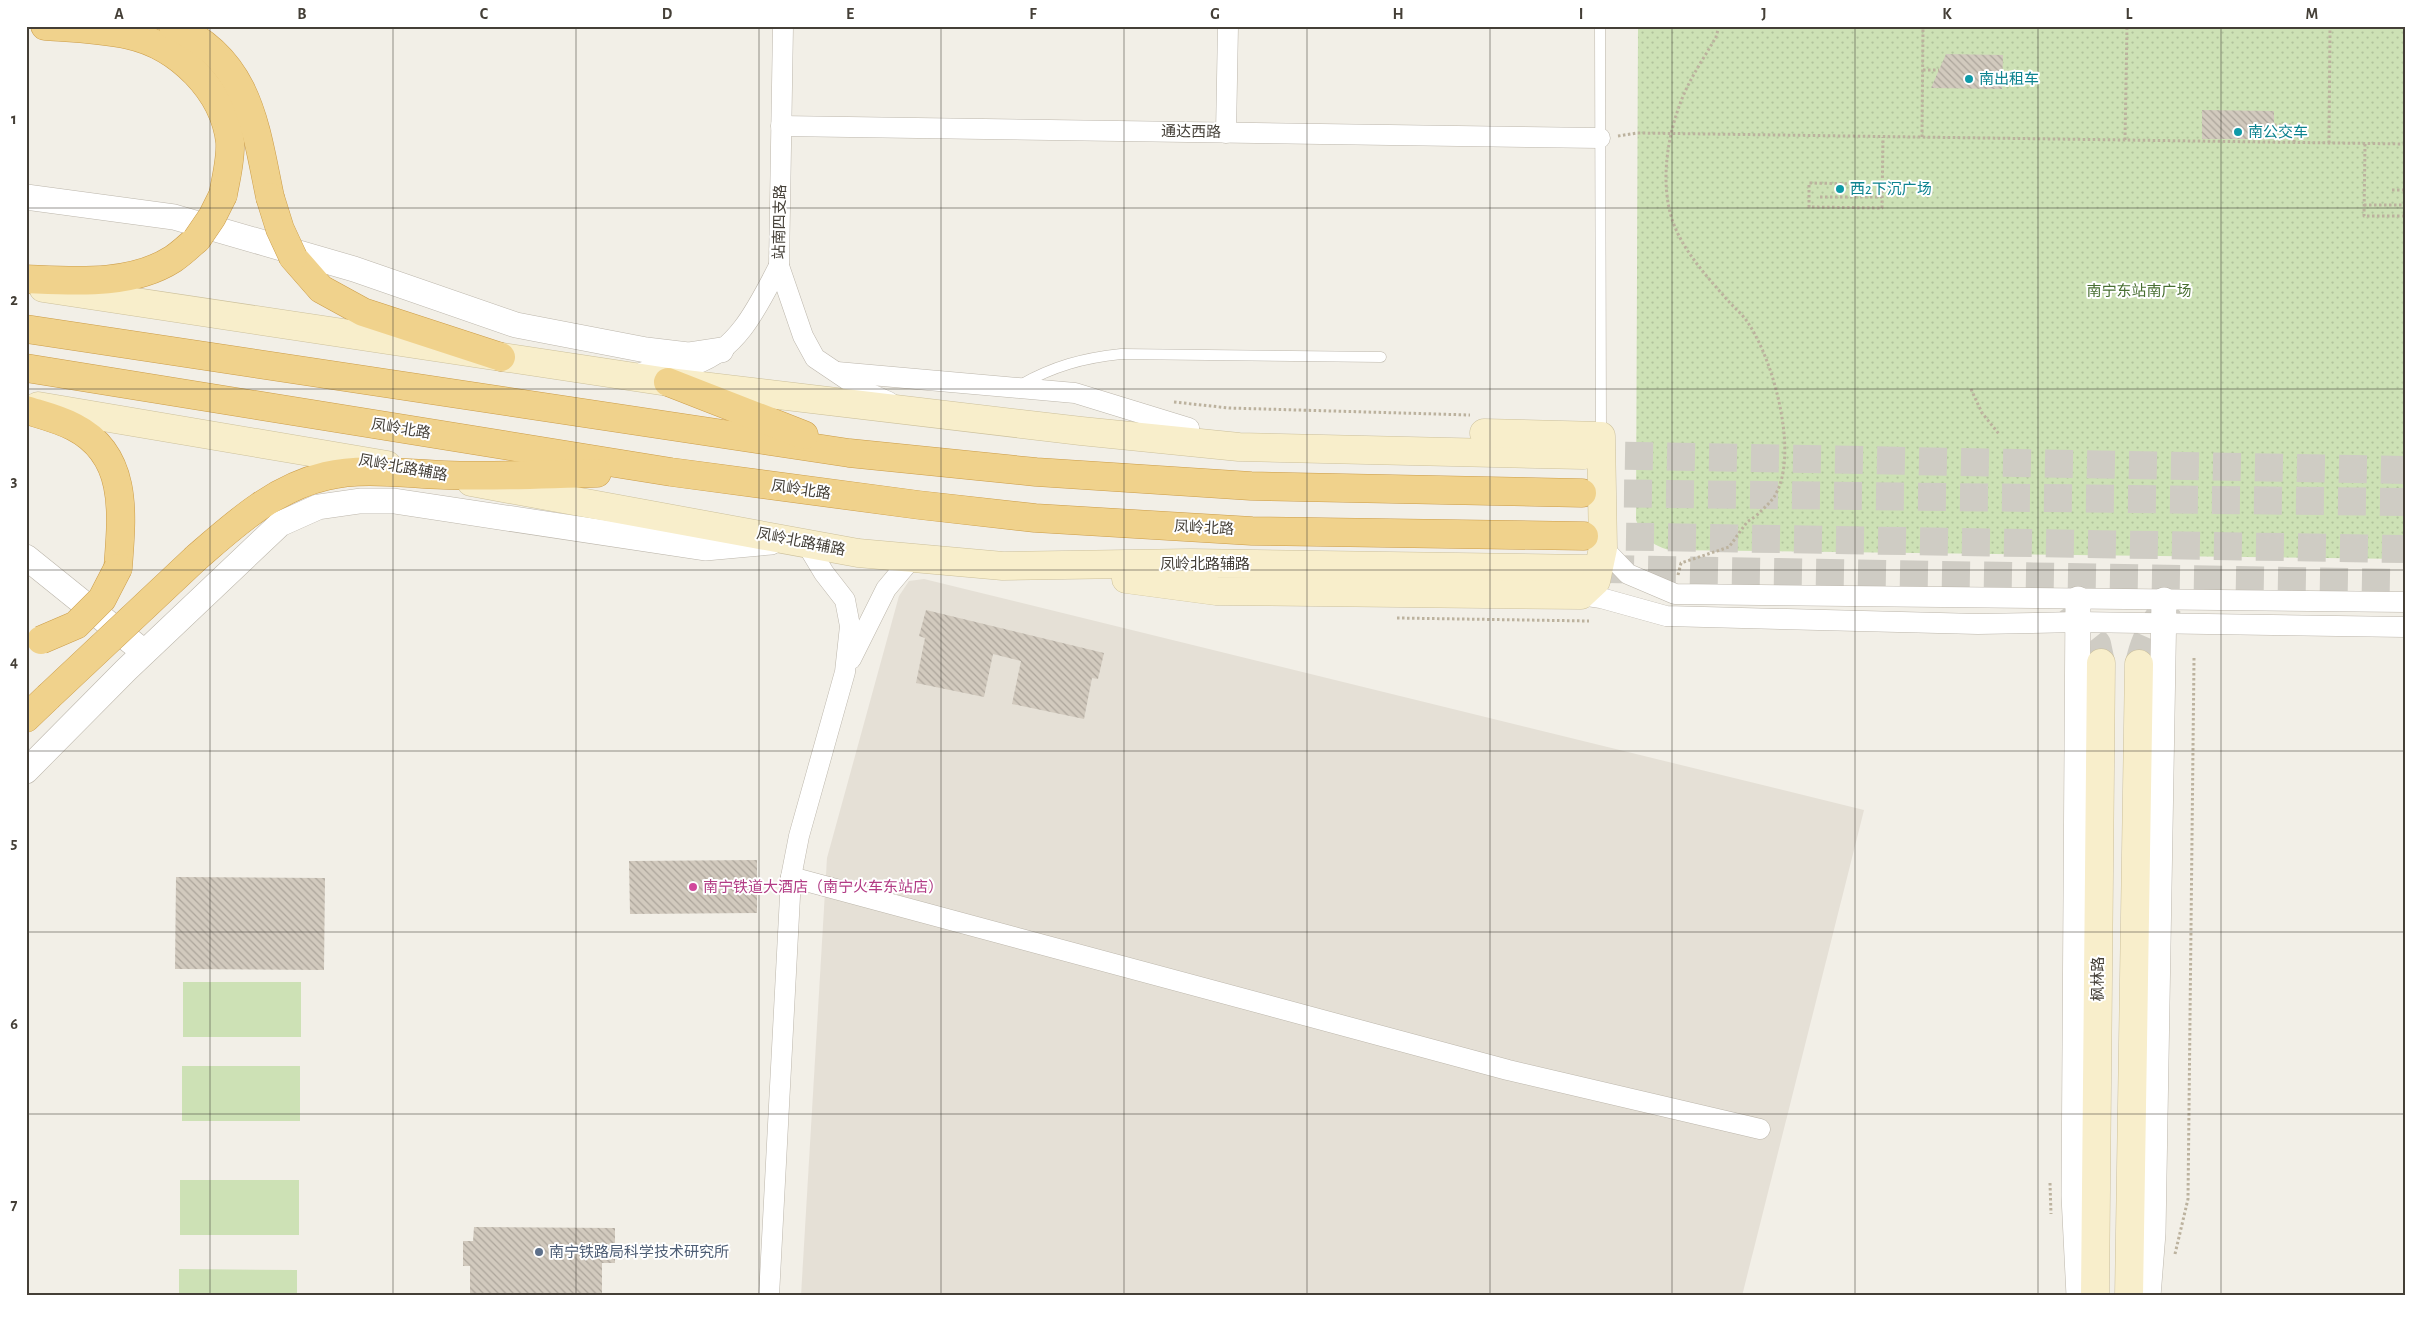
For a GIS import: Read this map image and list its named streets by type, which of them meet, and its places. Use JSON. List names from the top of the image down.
{
  "streets": {
    "highway": ["凤岭北路"],
    "main road": ["凤岭北路辅路", "枫林路"],
    "street": ["通达西路", "站南四支路"]
  },
  "crossings": [
    ["通达西路", "站南四支路"]
  ],
  "parks": ["南宁东站南广场"],
  "places": [
    "南出租车",
    "南公交车",
    "西2下沉广场",
    "南宁铁道大酒店（南宁火车东站店）",
    "南宁铁路局科学技术研究所"
  ],
  "grid": {
    "columns": [
      "A",
      "B",
      "C",
      "D",
      "E",
      "F",
      "G",
      "H",
      "I",
      "J",
      "K",
      "L",
      "M"
    ],
    "rows": [
      "1",
      "2",
      "3",
      "4",
      "5",
      "6",
      "7"
    ]
  }
}
